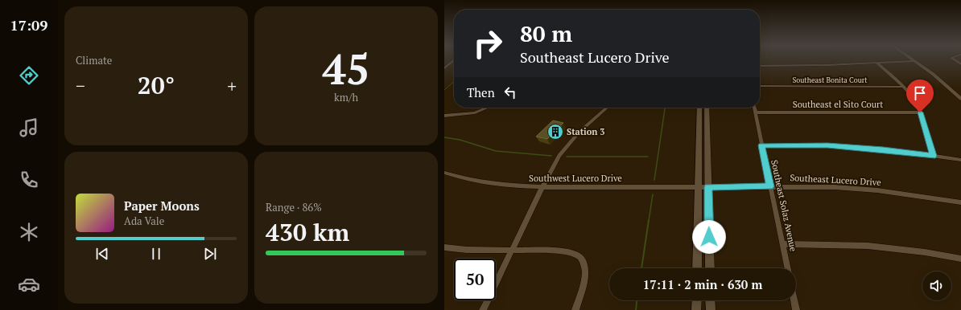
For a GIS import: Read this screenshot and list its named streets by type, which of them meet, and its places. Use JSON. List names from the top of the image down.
{
  "streets": {
    "street": [
      "Southeast Bonita Court",
      "Southeast el Sito Court",
      "Southwest Lucero Drive",
      "Southeast Lucero Drive",
      "Southeast Solaz Avenue"
    ]
  },
  "crossings": [
    ["Southeast el Sito Court", "Southeast Solaz Avenue"],
    ["Southwest Lucero Drive", "Southeast Lucero Drive"],
    ["Southeast Lucero Drive", "Southeast Solaz Avenue"]
  ],
  "places": {
    "building": ["Station 3"]
  },
  "page": {
    "tabs": "17:09",
    "tile": [
      "Climate",
      ["45", "km/h"],
      ["Range · 86%", "430 km"]
    ],
    "turn": ["80 m", "Southeast Lucero Drive"],
    "heat": ["−", "20°", "+"],
    "then": "Then",
    "song": ["Paper Moons", "Ada Vale"],
    "limit": "50",
    "trip": "17:11 · 2 min · 630 m"
  }
}
